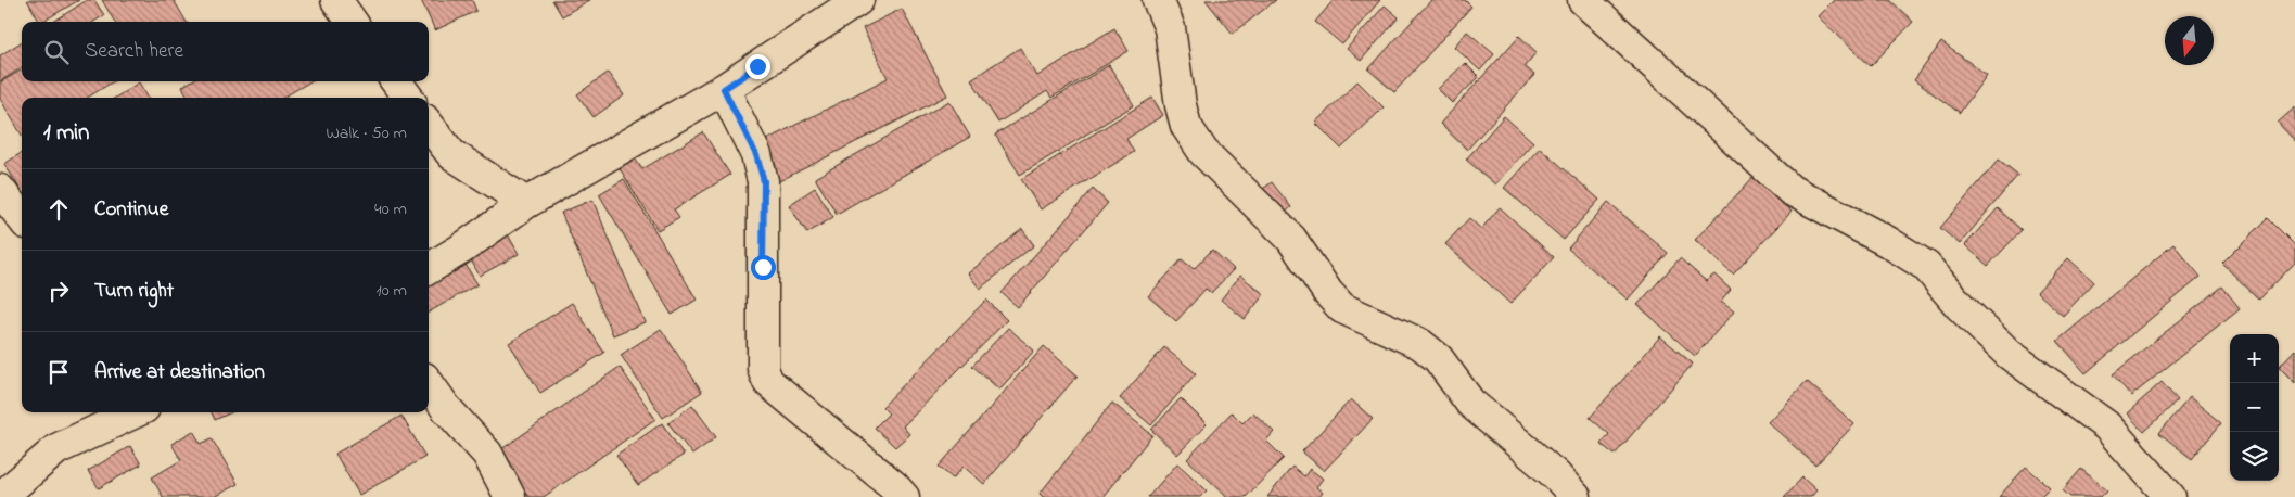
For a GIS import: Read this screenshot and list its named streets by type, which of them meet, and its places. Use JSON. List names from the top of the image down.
{
  "north": "bottom",
  "page": {
    "search": "Search here",
    "heading": ["1 min", "Walk · 50 m"],
    "list": [
      ["Continue", "40 m"],
      ["Turn right", "10 m"],
      "Arrive at destination"
    ],
    "map_buttons": ["+", "−"]
  }
}
